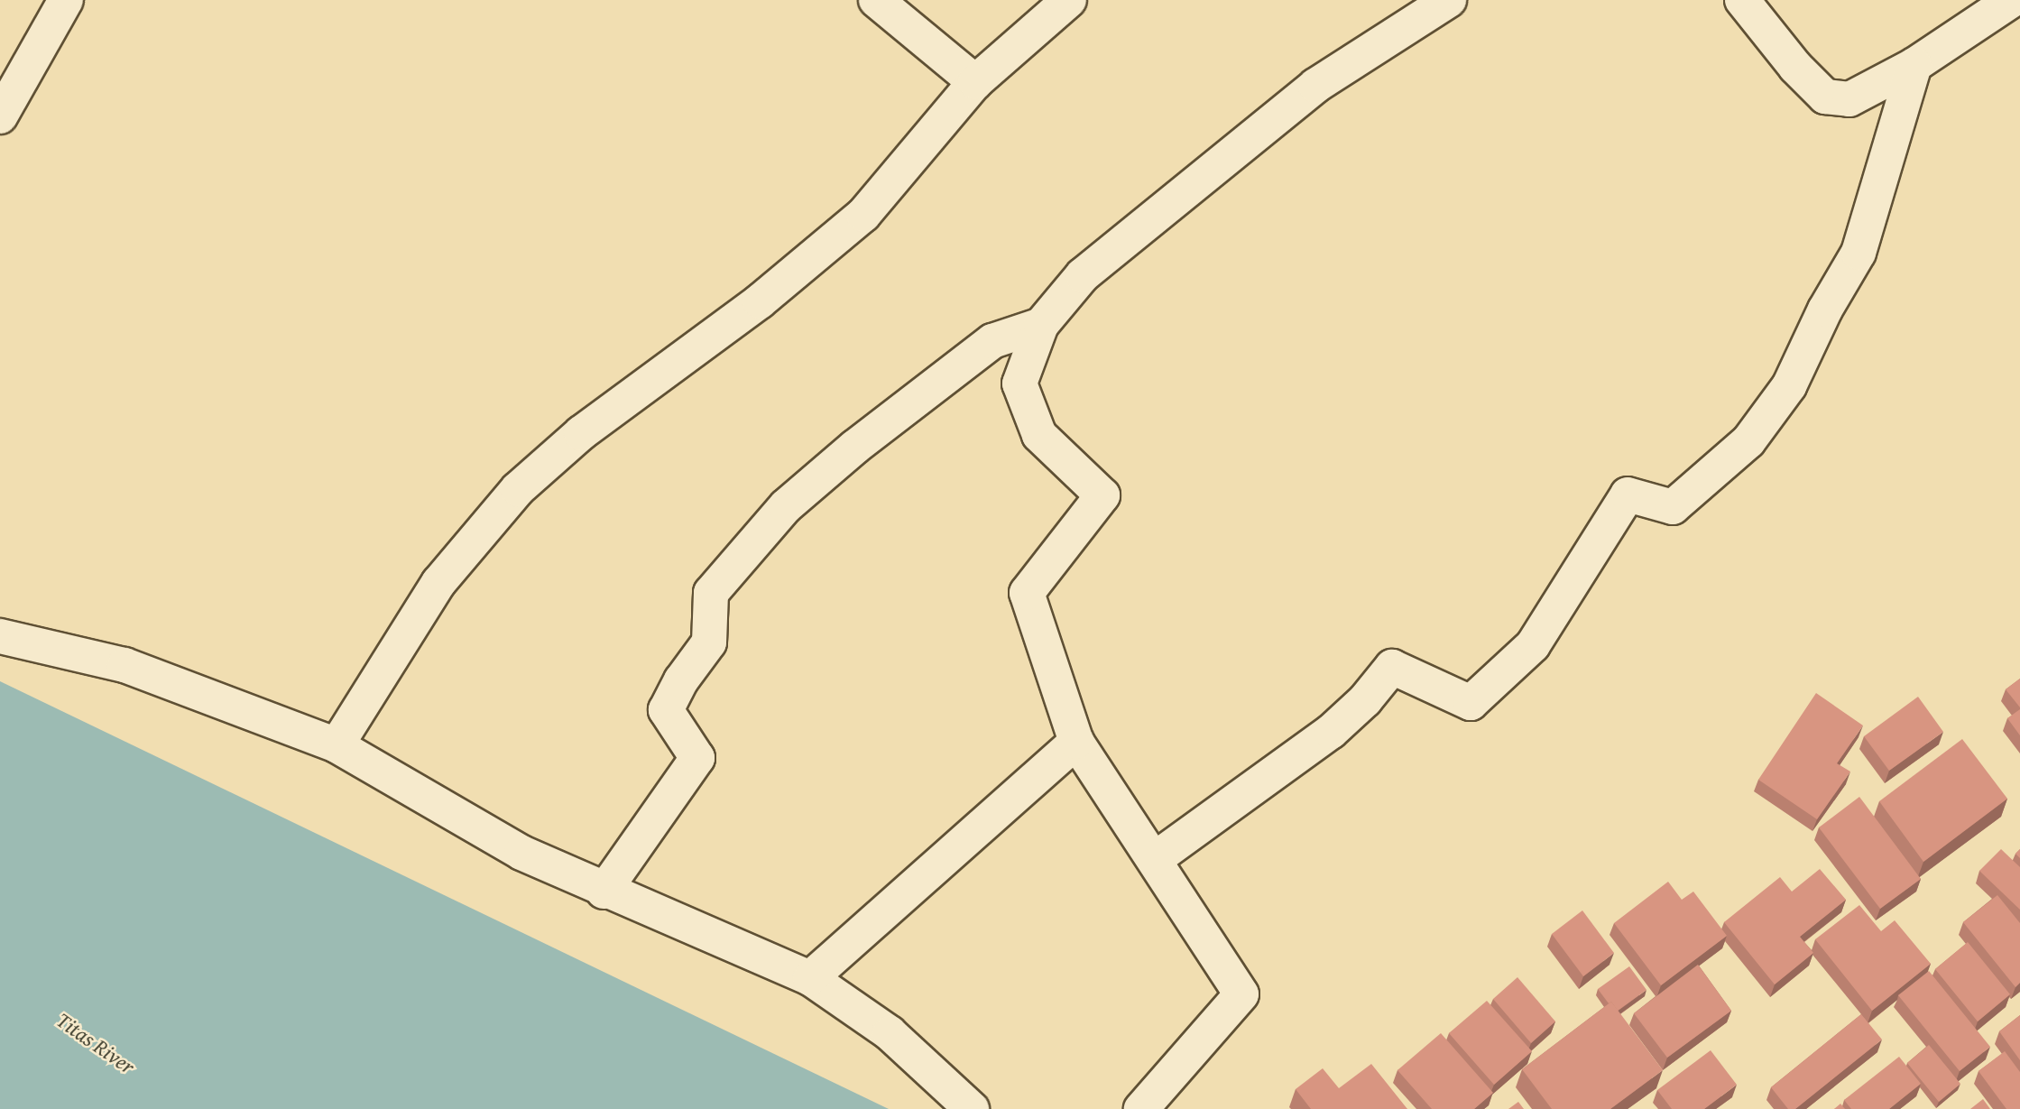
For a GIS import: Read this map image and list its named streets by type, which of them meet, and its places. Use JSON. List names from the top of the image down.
{
  "water": ["Titas River"]
}
